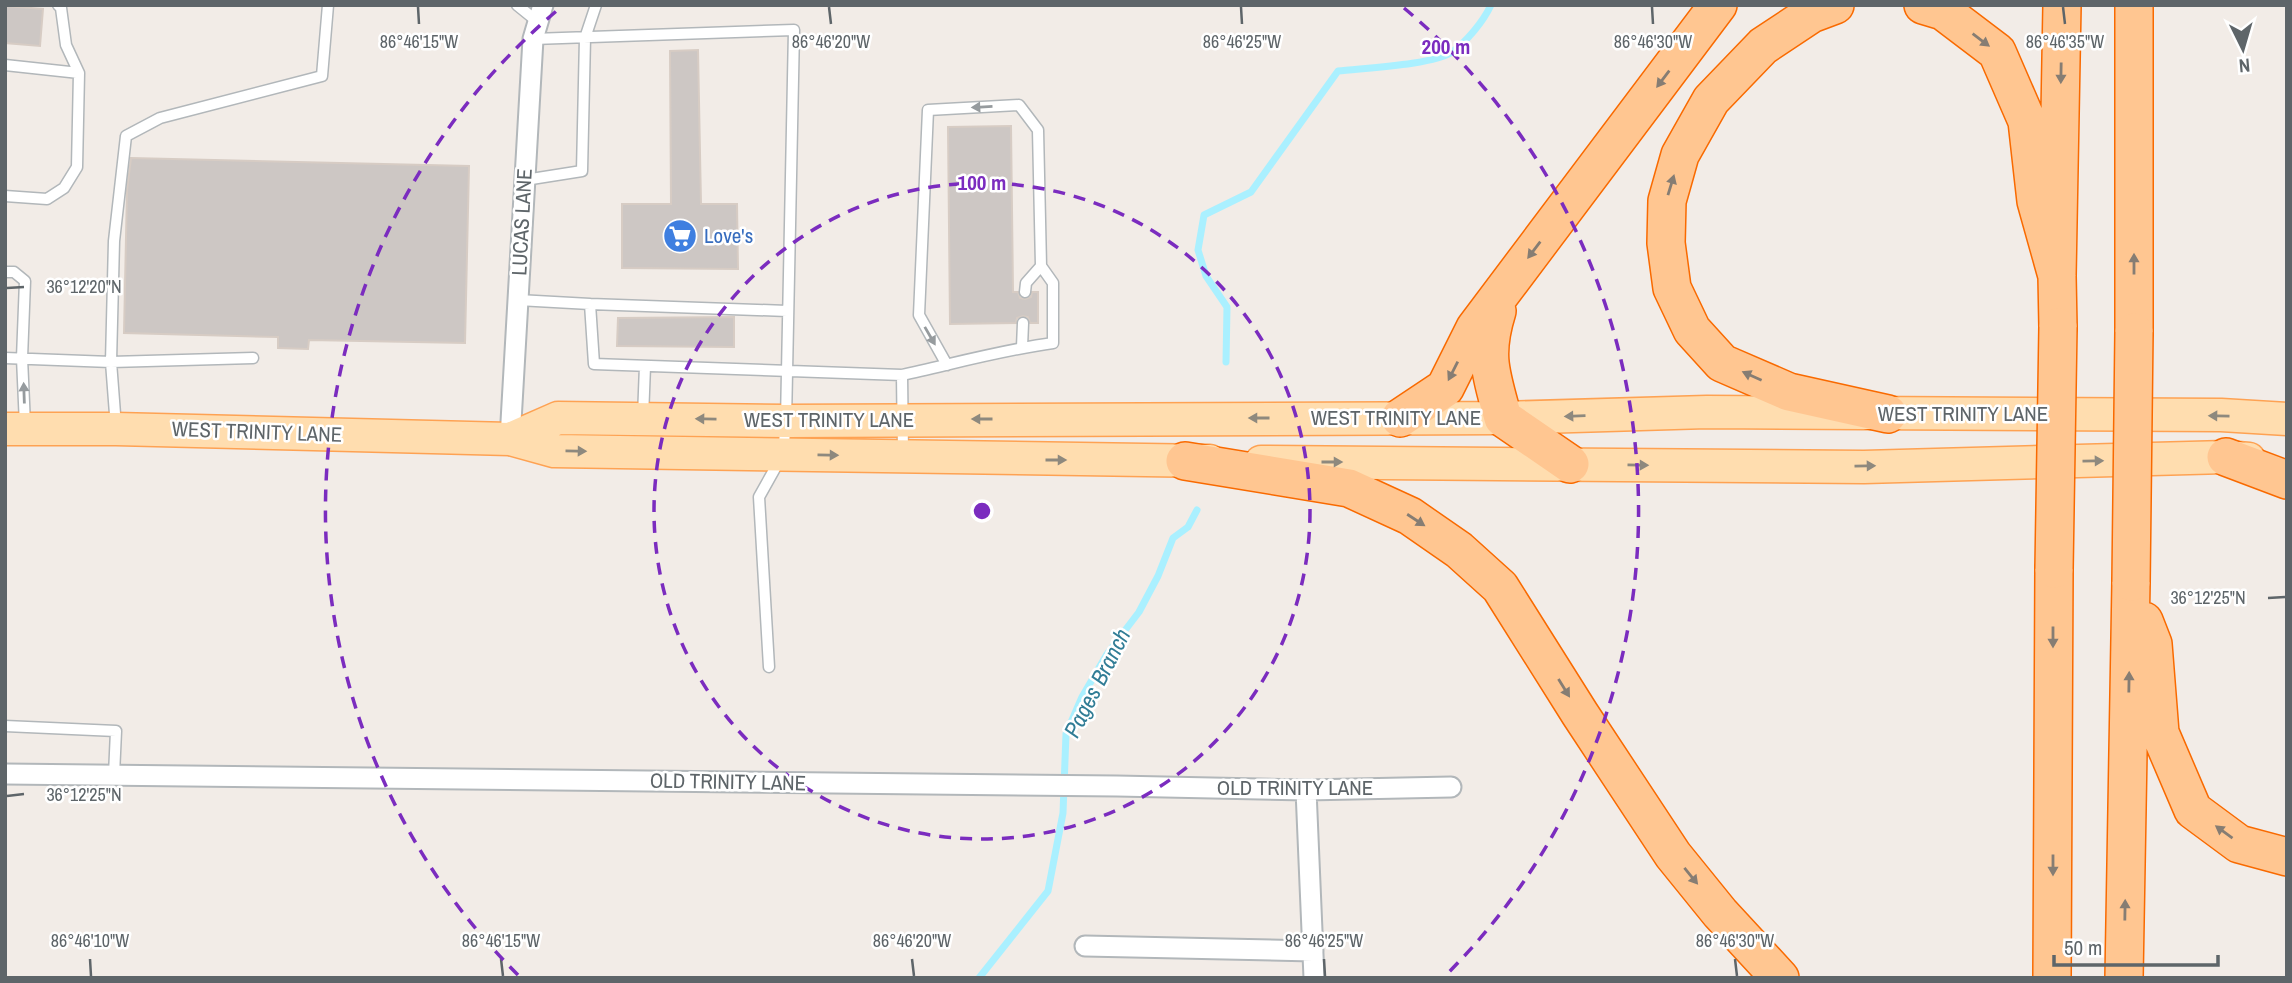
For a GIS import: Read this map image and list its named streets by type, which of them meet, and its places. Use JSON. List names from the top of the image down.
{
  "streets": {
    "main road": ["WEST TRINITY LANE"],
    "street": ["LUCAS LANE", "OLD TRINITY LANE"]
  },
  "crossings": [
    ["LUCAS LANE", "WEST TRINITY LANE"]
  ],
  "water": ["Pages Branch"],
  "places": {
    "supermarket": ["Love's"]
  },
  "scale_bar": "50 m",
  "north": "bottom",
  "coordinates": [
    "86°46'15\"W",
    "86°46'20\"W",
    "86°46'25\"W",
    "86°46'30\"W",
    "86°46'35\"W",
    "36°12'20\"N",
    "36°12'25\"N",
    "86°46'10\"W"
  ],
  "rings": ["200 m", "100 m"]
}
